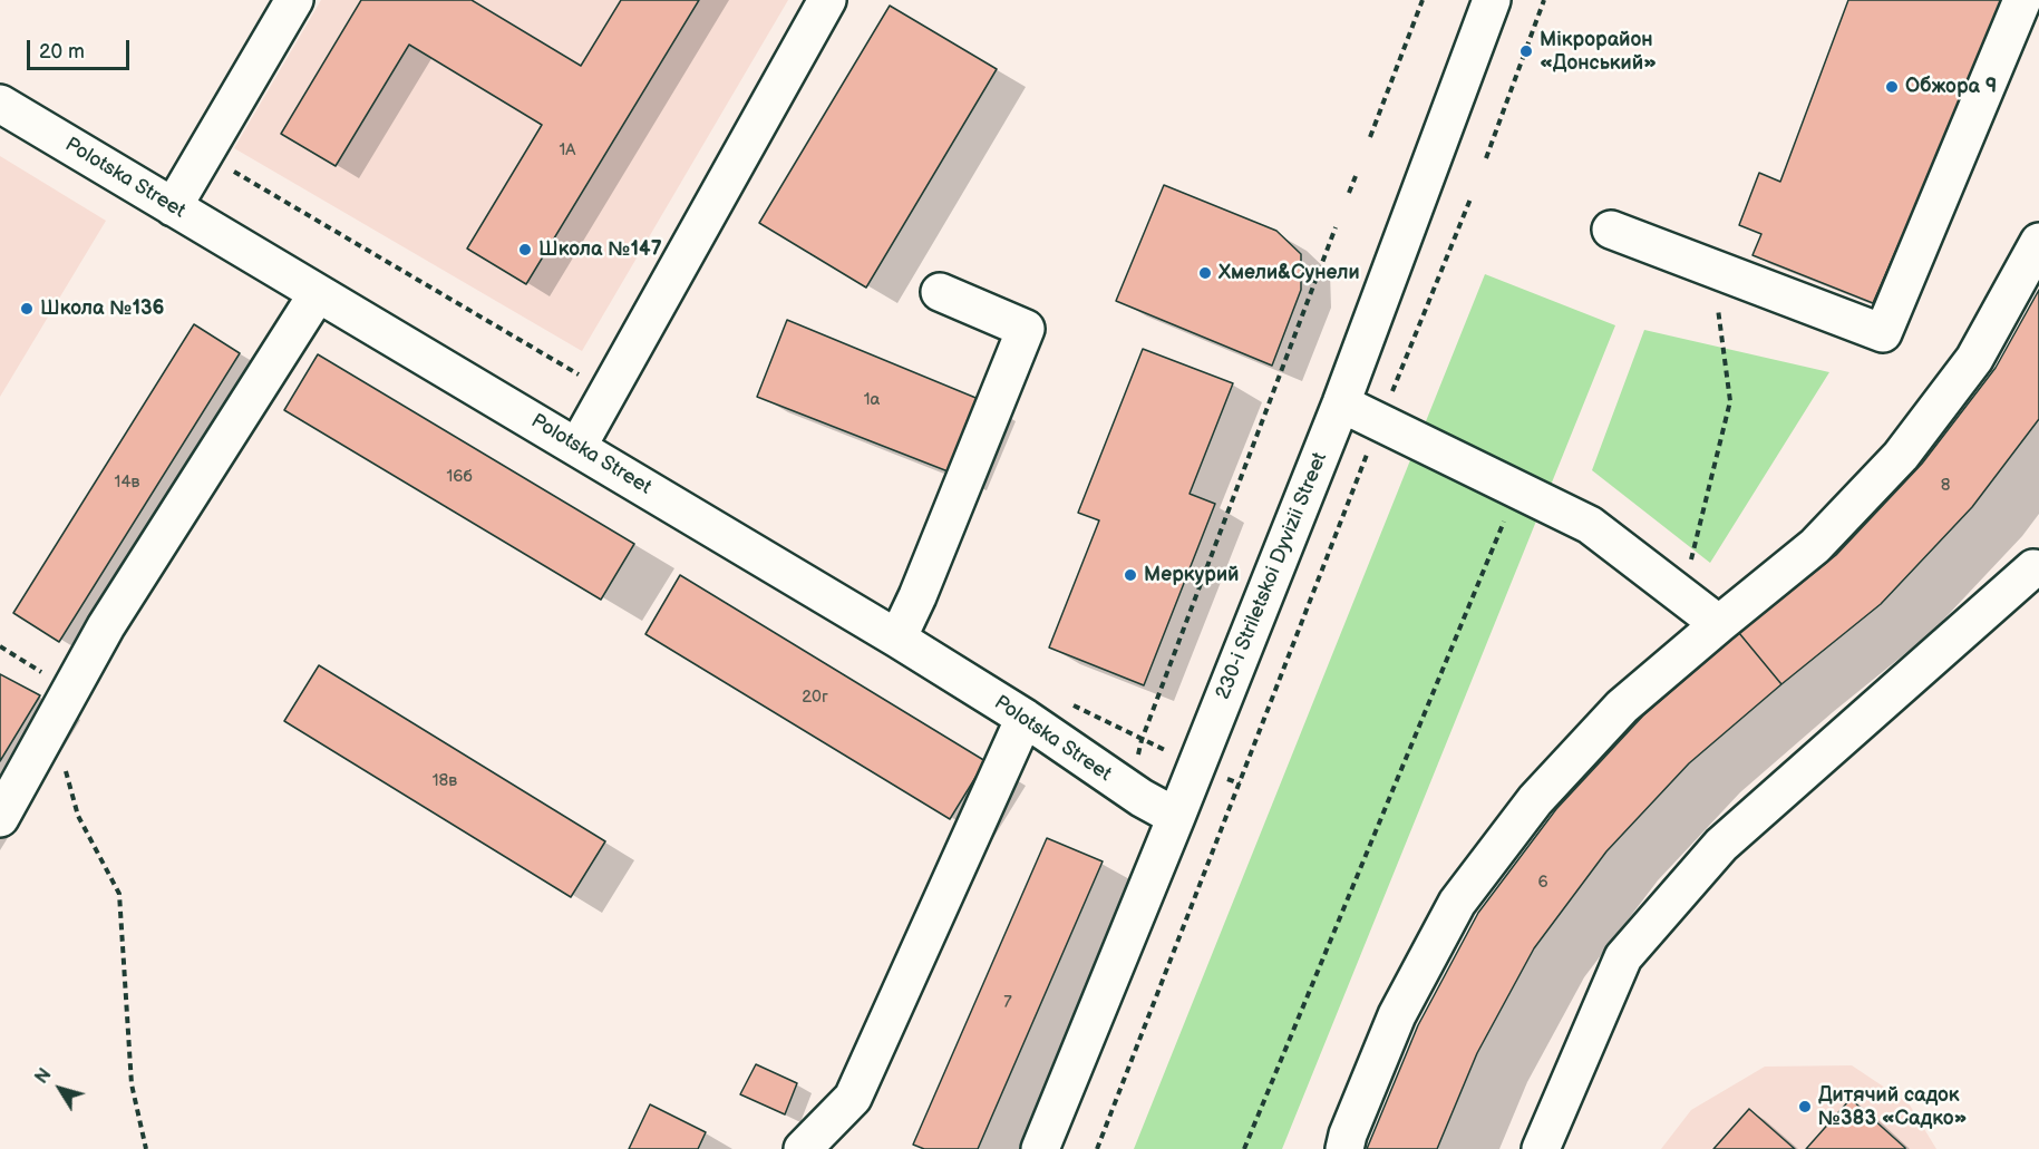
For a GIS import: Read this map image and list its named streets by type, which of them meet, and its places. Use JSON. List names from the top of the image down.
{
  "streets": {
    "street": ["Polotska Street", "230-i Striletskoi Dyvizii Street"]
  },
  "crossings": [
    ["Polotska Street", "230-i Striletskoi Dyvizii Street"]
  ],
  "places": [
    "Мікрорайон «Донський»",
    "Обжора 9",
    "Школа №147",
    "Хмели&Сунели",
    "Школа №136",
    "Меркурий",
    "Дитячий садок №383 «Садко»"
  ],
  "house_numbers": [
    "1А",
    "1а",
    "16б",
    "14в",
    "8",
    "20г",
    "18в",
    "6",
    "7"
  ],
  "scale_bar": "20 m",
  "north": "top left"
}
